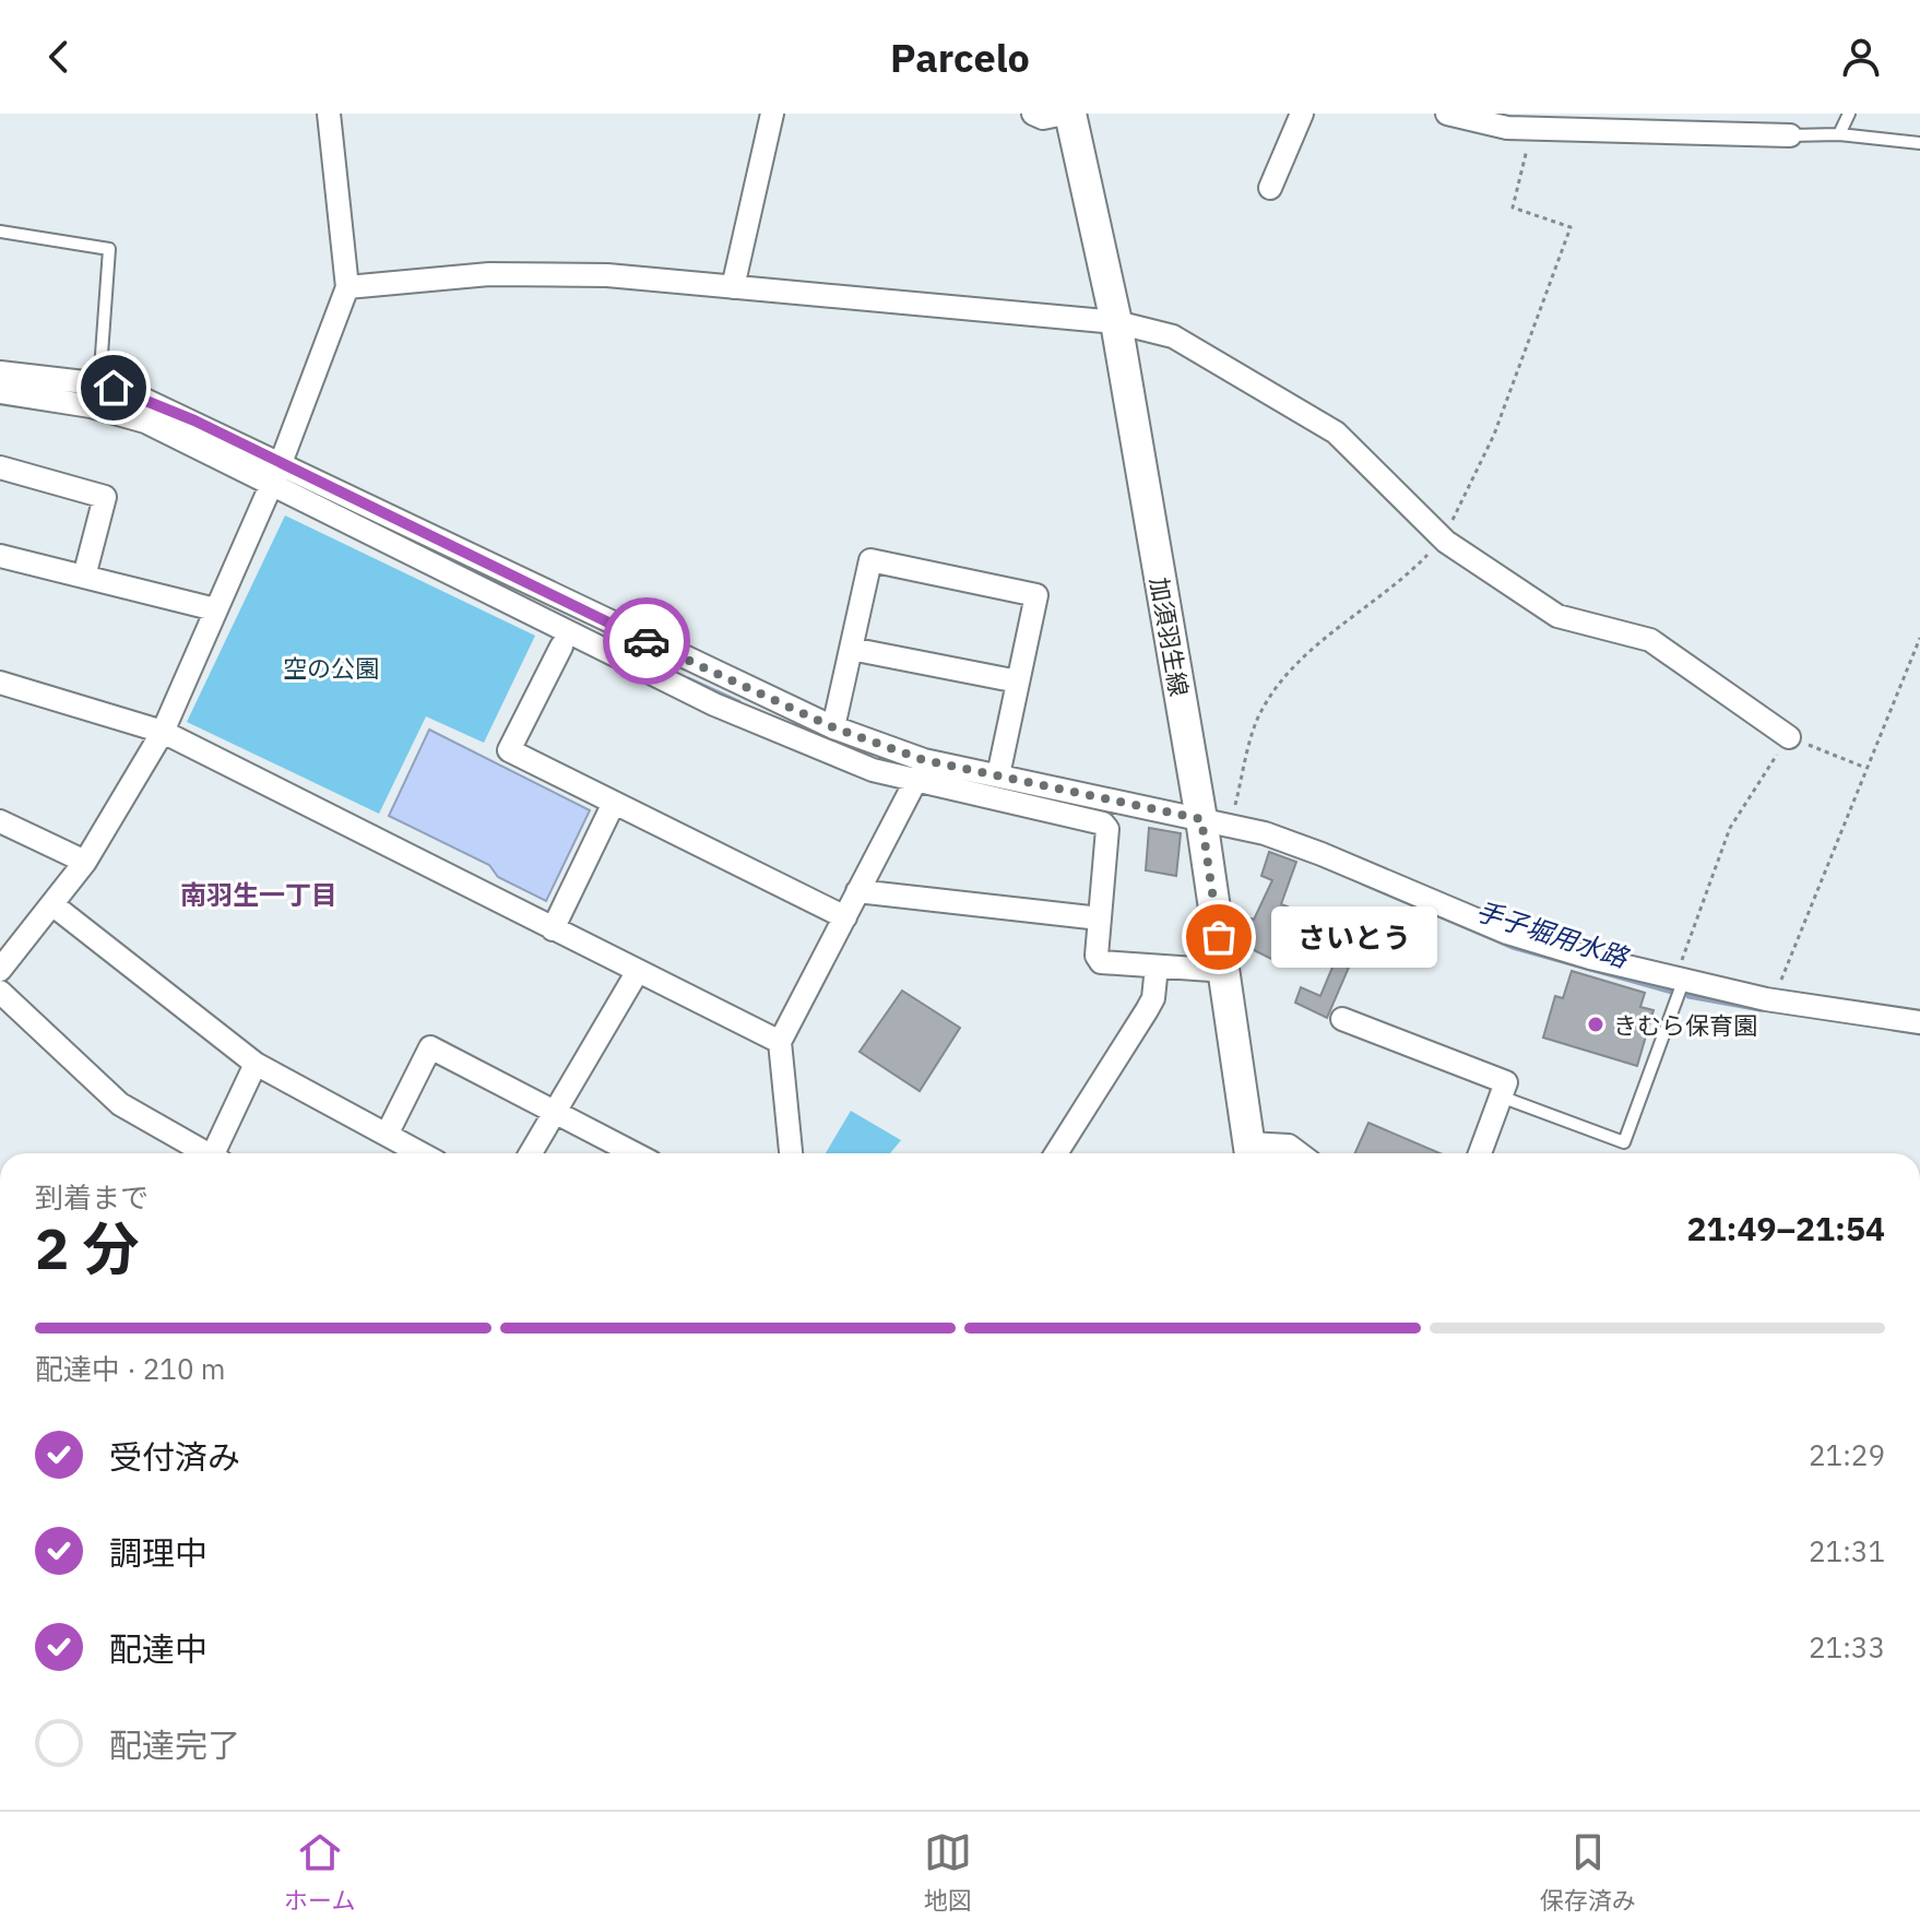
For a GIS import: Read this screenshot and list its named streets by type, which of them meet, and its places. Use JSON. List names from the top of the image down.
{
  "streets": {
    "main road": ["加須羽生線"]
  },
  "districts": ["南羽生一丁目"],
  "water": ["手子堀用水路"],
  "parks": ["空の公園"],
  "places": ["さいとう", "きむら保育園"],
  "page": {
    "header": "Parcelo",
    "bubble": "さいとう",
    "heading": ["2 分", "到着まで", "21:49–21:54"],
    "bar": "配達中 · 210 m",
    "list": [
      ["受付済み", "21:29"],
      ["調理中", "21:31"],
      ["配達中", "21:33"],
      "配達完了"
    ],
    "tabs": ["ホーム", "地図", "保存済み"]
  }
}
